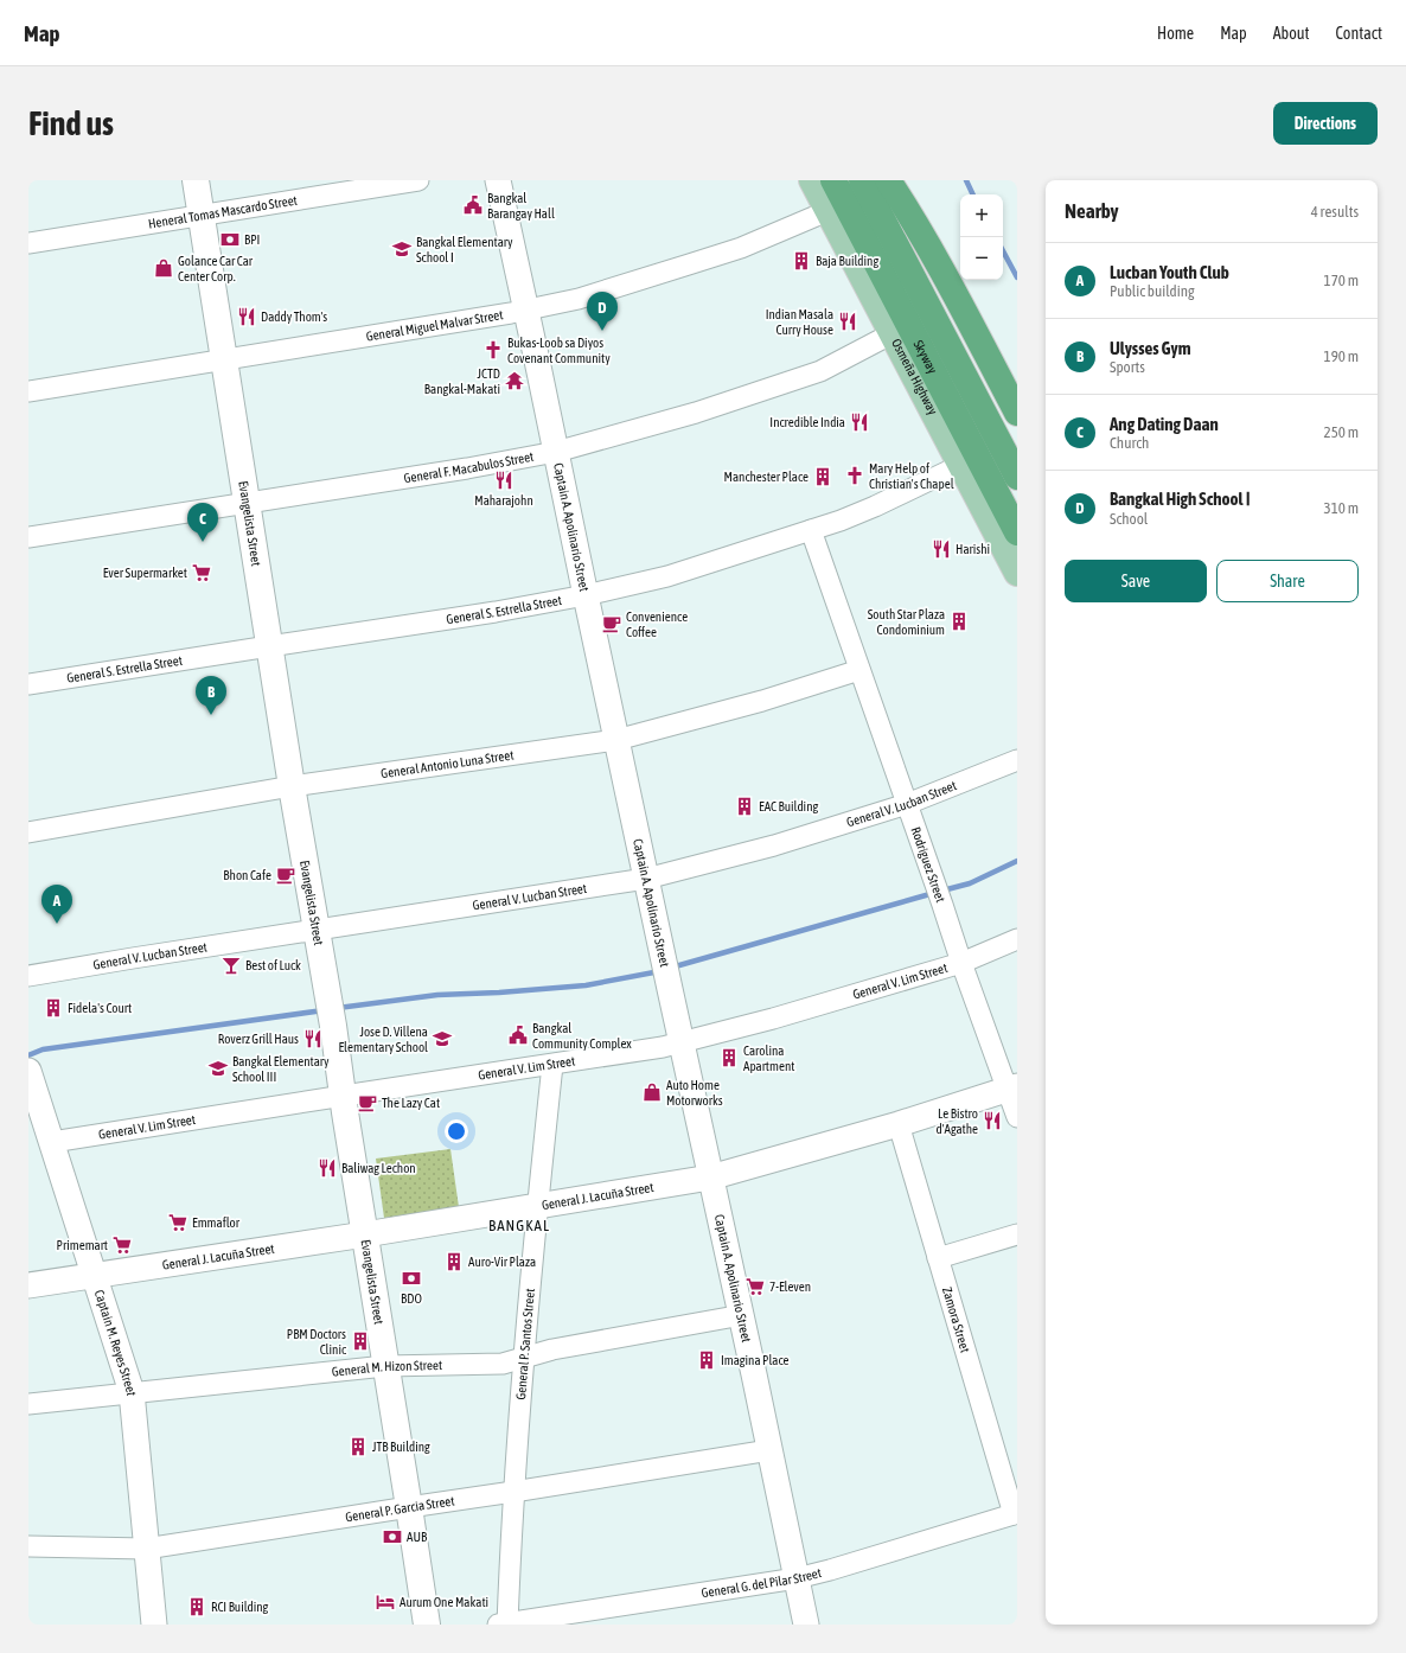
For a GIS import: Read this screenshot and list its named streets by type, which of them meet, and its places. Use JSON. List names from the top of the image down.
{
  "streets": {
    "highway": ["Skyway"],
    "main road": ["Osmeña Highway", "Evangelista Street"],
    "street": [
      "Heneral Tomas Mascardo Street",
      "General Miguel Malvar Street",
      "General F. Macabulos Street",
      "Captain A. Apolinario Street",
      "General S. Estrella Street",
      "General Antonio Luna Street",
      "General V. Lucban Street",
      "Rodriguez Street",
      "General V. Lim Street",
      "General J. Lacuña Street",
      "Zamora Street",
      "Captain M. Reyes Street",
      "General P. Santos Street",
      "General M. Hizon Street",
      "General P. Garcia Street",
      "General G. del Pilar Street"
    ]
  },
  "crossings": [
    ["Heneral Tomas Mascardo Street", "Evangelista Street"],
    ["General Miguel Malvar Street", "Osmeña Highway"],
    ["General Miguel Malvar Street", "Evangelista Street"],
    ["General Miguel Malvar Street", "Captain A. Apolinario Street"],
    ["Osmeña Highway", "General F. Macabulos Street"],
    ["Osmeña Highway", "General S. Estrella Street"],
    ["General F. Macabulos Street", "Evangelista Street"],
    ["General F. Macabulos Street", "Captain A. Apolinario Street"],
    ["Evangelista Street", "General S. Estrella Street"],
    ["Evangelista Street", "General Antonio Luna Street"],
    ["Evangelista Street", "General V. Lucban Street"],
    ["Evangelista Street", "General V. Lim Street"],
    ["Evangelista Street", "General J. Lacuña Street"],
    ["Evangelista Street", "General M. Hizon Street"],
    ["Evangelista Street", "General P. Garcia Street"],
    ["Captain A. Apolinario Street", "General S. Estrella Street"],
    ["Captain A. Apolinario Street", "General Antonio Luna Street"],
    ["Captain A. Apolinario Street", "General V. Lucban Street"],
    ["Captain A. Apolinario Street", "General V. Lim Street"],
    ["Captain A. Apolinario Street", "General J. Lacuña Street"],
    ["Captain A. Apolinario Street", "General M. Hizon Street"],
    ["Captain A. Apolinario Street", "General P. Garcia Street"],
    ["Captain A. Apolinario Street", "General G. del Pilar Street"],
    ["General S. Estrella Street", "Rodriguez Street"],
    ["General Antonio Luna Street", "Rodriguez Street"],
    ["General V. Lucban Street", "Rodriguez Street"],
    ["Rodriguez Street", "General V. Lim Street"],
    ["Rodriguez Street", "General J. Lacuña Street"],
    ["General V. Lim Street", "Captain M. Reyes Street"],
    ["General V. Lim Street", "General P. Santos Street"],
    ["General J. Lacuña Street", "Zamora Street"],
    ["General J. Lacuña Street", "Captain M. Reyes Street"],
    ["General J. Lacuña Street", "General P. Santos Street"],
    ["Zamora Street", "General G. del Pilar Street"],
    ["Captain M. Reyes Street", "General M. Hizon Street"],
    ["Captain M. Reyes Street", "General P. Garcia Street"],
    ["General P. Santos Street", "General M. Hizon Street"],
    ["General P. Santos Street", "General P. Garcia Street"],
    ["General P. Santos Street", "General G. del Pilar Street"]
  ],
  "districts": ["BANGKAL"],
  "places": {
    "public building": ["Bangkal Barangay Hall", "Bangkal Community Complex"],
    "bank": ["BPI", "BDO", "AUB"],
    "school or university": ["Bangkal Elementary School Ⅰ", "Jose D. Villena Elementary School", "Bangkal Elementary School III"],
    "building": [
      "Baja Building",
      "Manchester Place",
      "South Star Plaza Condominium",
      "EAC Building",
      "Fidela's Court",
      "Carolina Apartment",
      "Auro-Vir Plaza",
      "PBM Doctors Clinic",
      "Imagina Place",
      "JTB Building",
      "RCI Building"
    ],
    "shop": ["Golance Car Car Center Corp.", "Auto Home Motorworks"],
    "restaurant": [
      "Daddy Thom's",
      "Indian Masala Curry House",
      "Incredible India",
      "Maharajohn",
      "Harishi",
      "Roverz Grill Haus",
      "Le Bistro d'Agathe",
      "Baliwag Lechon"
    ],
    "church": ["Bukas-Loob sa Diyos Covenant Community", "Mary Help of Christian's Chapel"],
    "temple": ["JCTD Bangkal-Makati"],
    "supermarket": [
      "Ever Supermarket",
      "Emmaflor",
      "Primemart",
      "7-Eleven"
    ],
    "cafe": ["Convenience Coffee", "Bhon Cafe", "The Lazy Cat"],
    "bar": ["Best of Luck"],
    "hotel": ["Aurum One Makati"]
  },
  "page": {
    "header": "Map",
    "nav": [
      "Home",
      "Map",
      "About",
      "Contact"
    ],
    "buttons": [
      "Directions",
      ["Save", "Share"]
    ],
    "title": "Find us",
    "heading": ["Nearby", "4 results"],
    "map_buttons": ["+", "−"],
    "list": [
      {
        "mark": "A",
        "name": "Lucban Youth Club",
        "note": "Public building",
        "value": "170 m"
      },
      {
        "mark": "B",
        "name": "Ulysses Gym",
        "note": "Sports",
        "value": "190 m"
      },
      {
        "mark": "C",
        "name": "Ang Dating Daan",
        "note": "Church",
        "value": "250 m"
      },
      {
        "mark": "D",
        "name": "Bangkal High School Ⅰ",
        "note": "School",
        "value": "310 m"
      }
    ],
    "pins": [
      "D",
      "C",
      "B",
      "A"
    ]
  }
}
